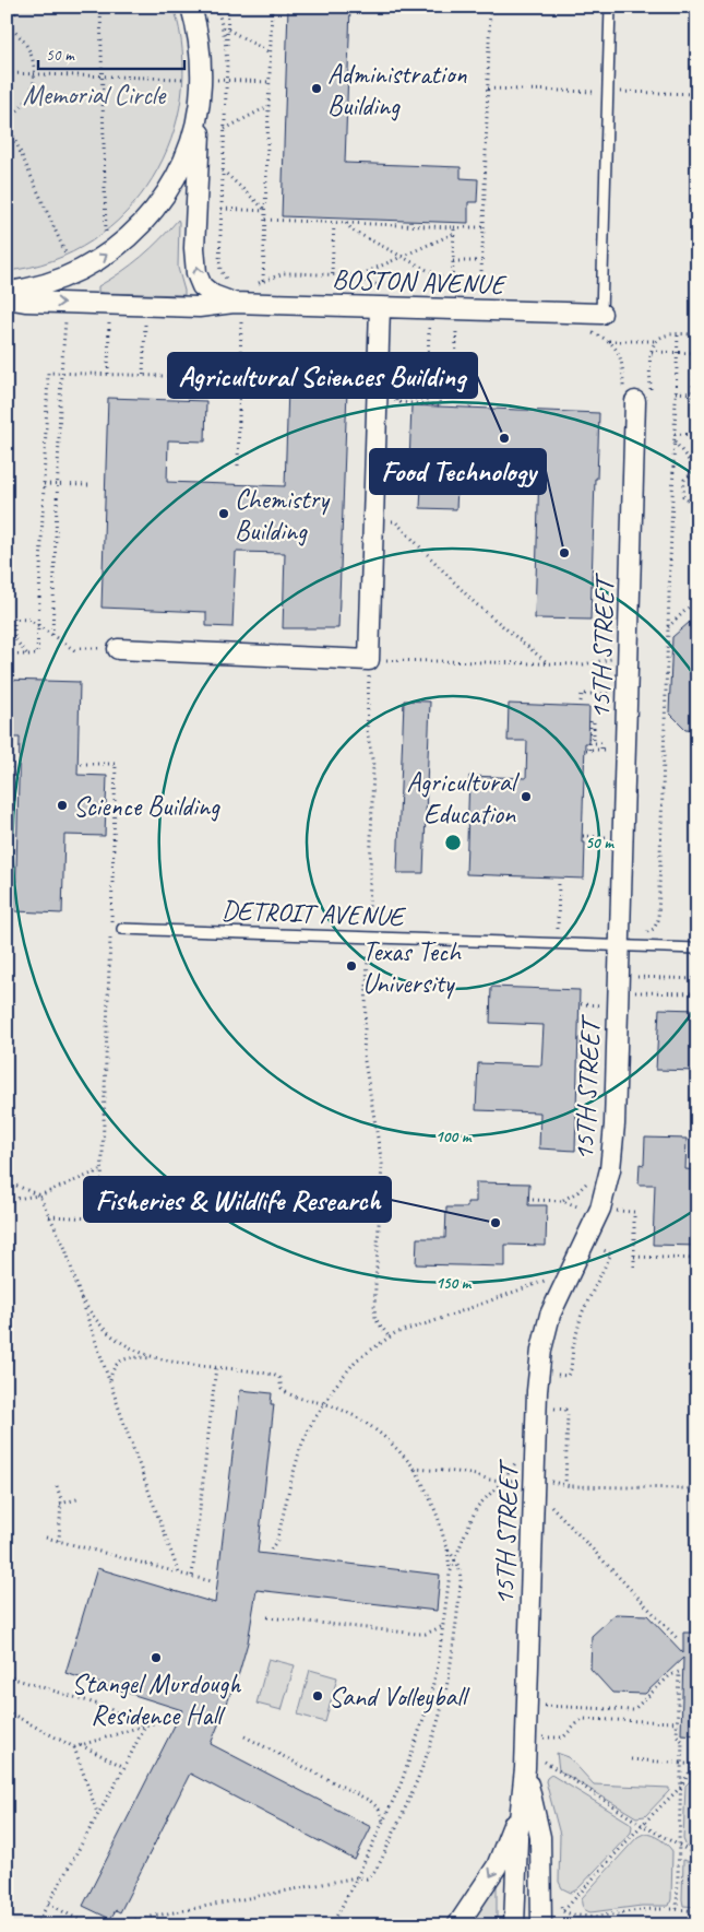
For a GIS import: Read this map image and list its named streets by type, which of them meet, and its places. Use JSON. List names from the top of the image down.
{
  "streets": {
    "street": ["BOSTON AVENUE", "15TH STREET"],
    "lane": ["DETROIT AVENUE"]
  },
  "crossings": [
    ["15TH STREET", "DETROIT AVENUE"]
  ],
  "parks": ["Memorial Circle"],
  "places": [
    "Administration Building",
    "Agricultural Sciences Building",
    "Chemistry Building",
    "Food Technology",
    "Agricultural Education",
    "Science Building",
    "Texas Tech University",
    "Fisheries & Wildlife Research",
    "Stangel Murdough Residence Hall",
    "Sand Volleyball"
  ],
  "scale_bar": "50 m",
  "rings": ["50 m", "100 m", "150 m"]
}
